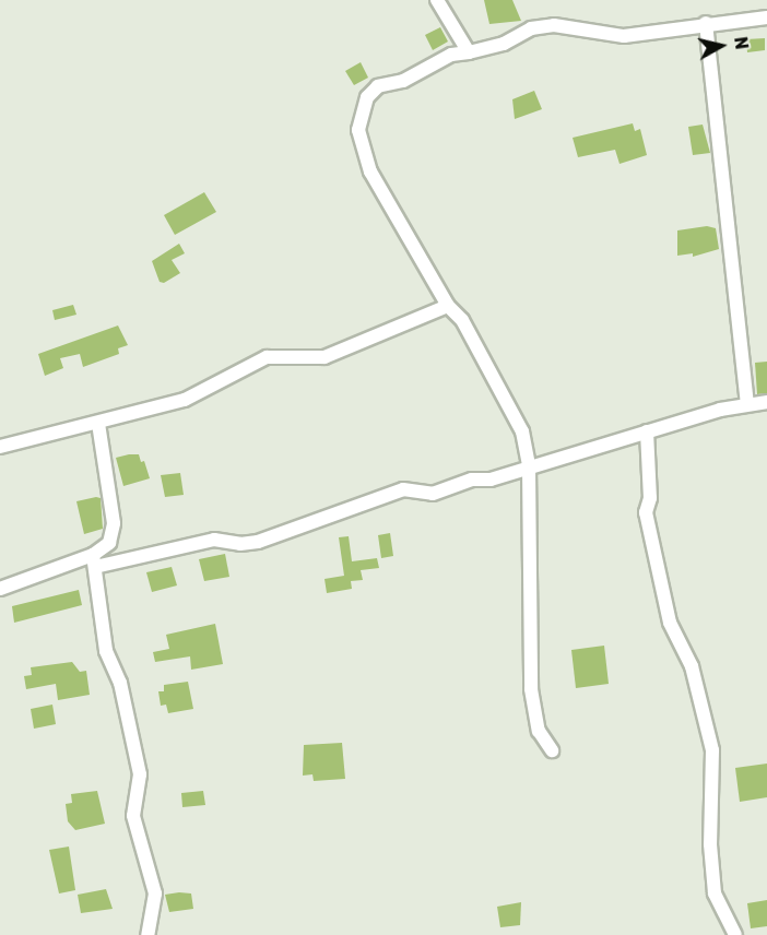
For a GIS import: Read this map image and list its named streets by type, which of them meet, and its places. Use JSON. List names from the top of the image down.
{
  "north": "right"
}
